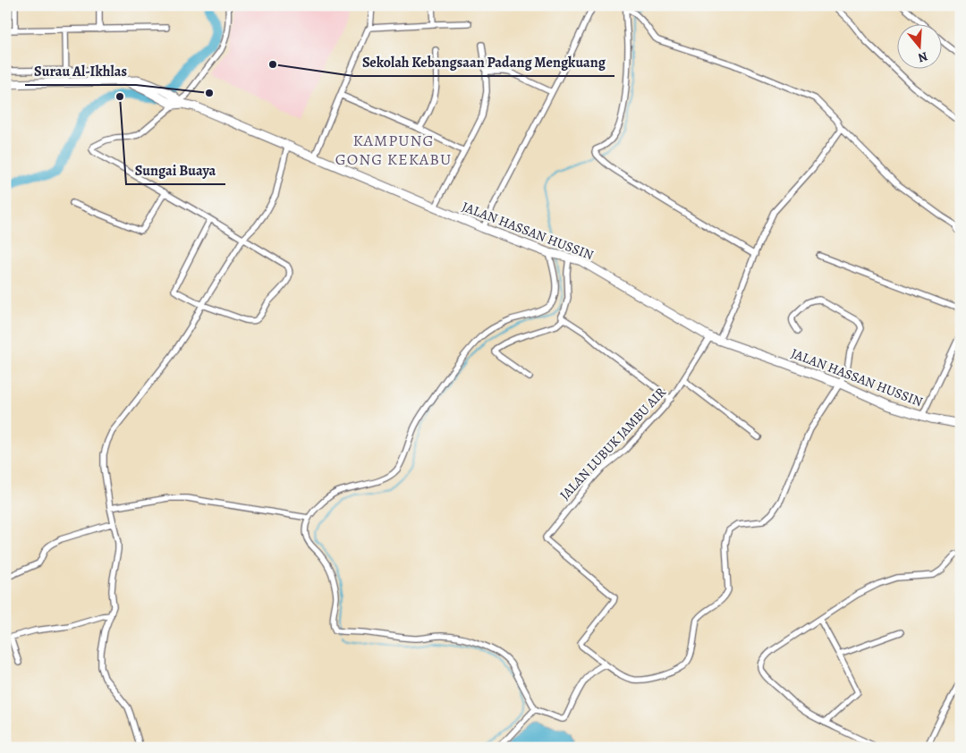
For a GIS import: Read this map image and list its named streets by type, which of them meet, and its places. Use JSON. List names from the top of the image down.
{
  "streets": {
    "street": ["JALAN HASSAN HUSSIN", "JALAN LUBUK JAMBU AIR"]
  },
  "crossings": [
    ["JALAN HASSAN HUSSIN", "JALAN LUBUK JAMBU AIR"]
  ],
  "districts": ["KAMPUNG GONG KEKABU"],
  "places": ["Sekolah Kebangsaan Padang Mengkuang", "Surau Al-Ikhlas", "Sungai Buaya"],
  "north": "bottom"
}
